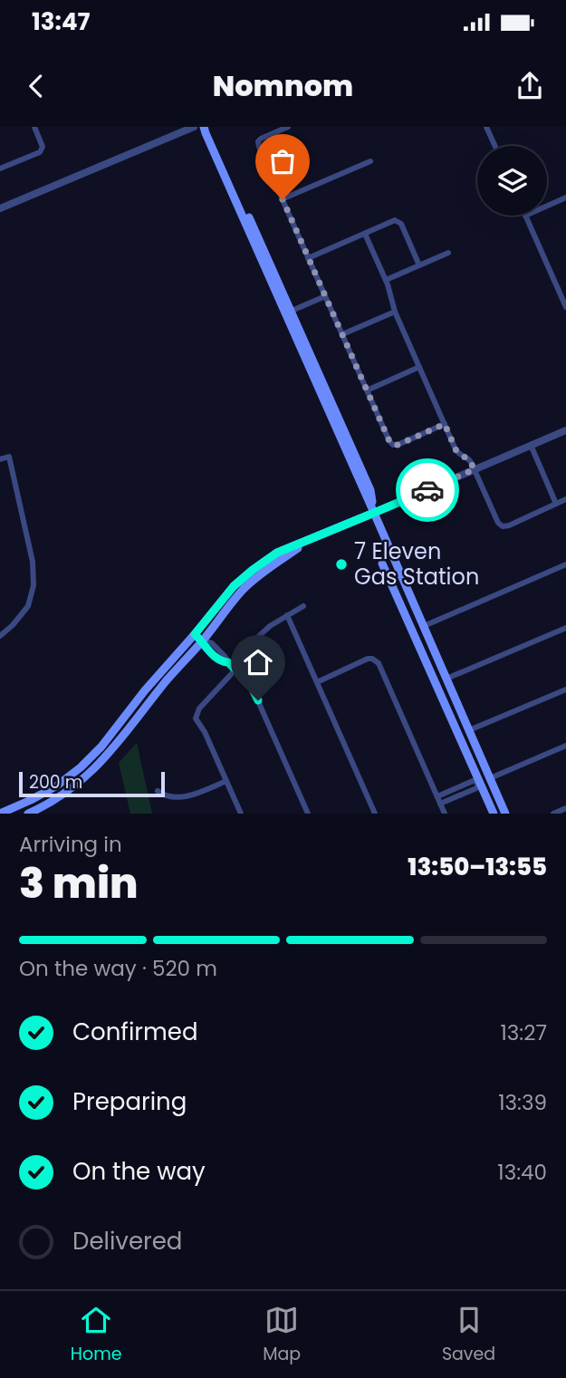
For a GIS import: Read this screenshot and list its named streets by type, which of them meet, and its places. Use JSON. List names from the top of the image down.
{
  "places": ["7 Eleven Gas Station"],
  "scale_bar": "200 m",
  "page": {
    "status": "13:47",
    "header": "Nomnom",
    "scale": "200 m",
    "heading": ["3 min", "Arriving in", "13:50–13:55"],
    "bar": "On the way · 520 m",
    "list": [
      ["Confirmed", "13:27"],
      ["Preparing", "13:39"],
      ["On the way", "13:40"],
      "Delivered"
    ],
    "tabs": ["Home", "Map", "Saved"]
  }
}
